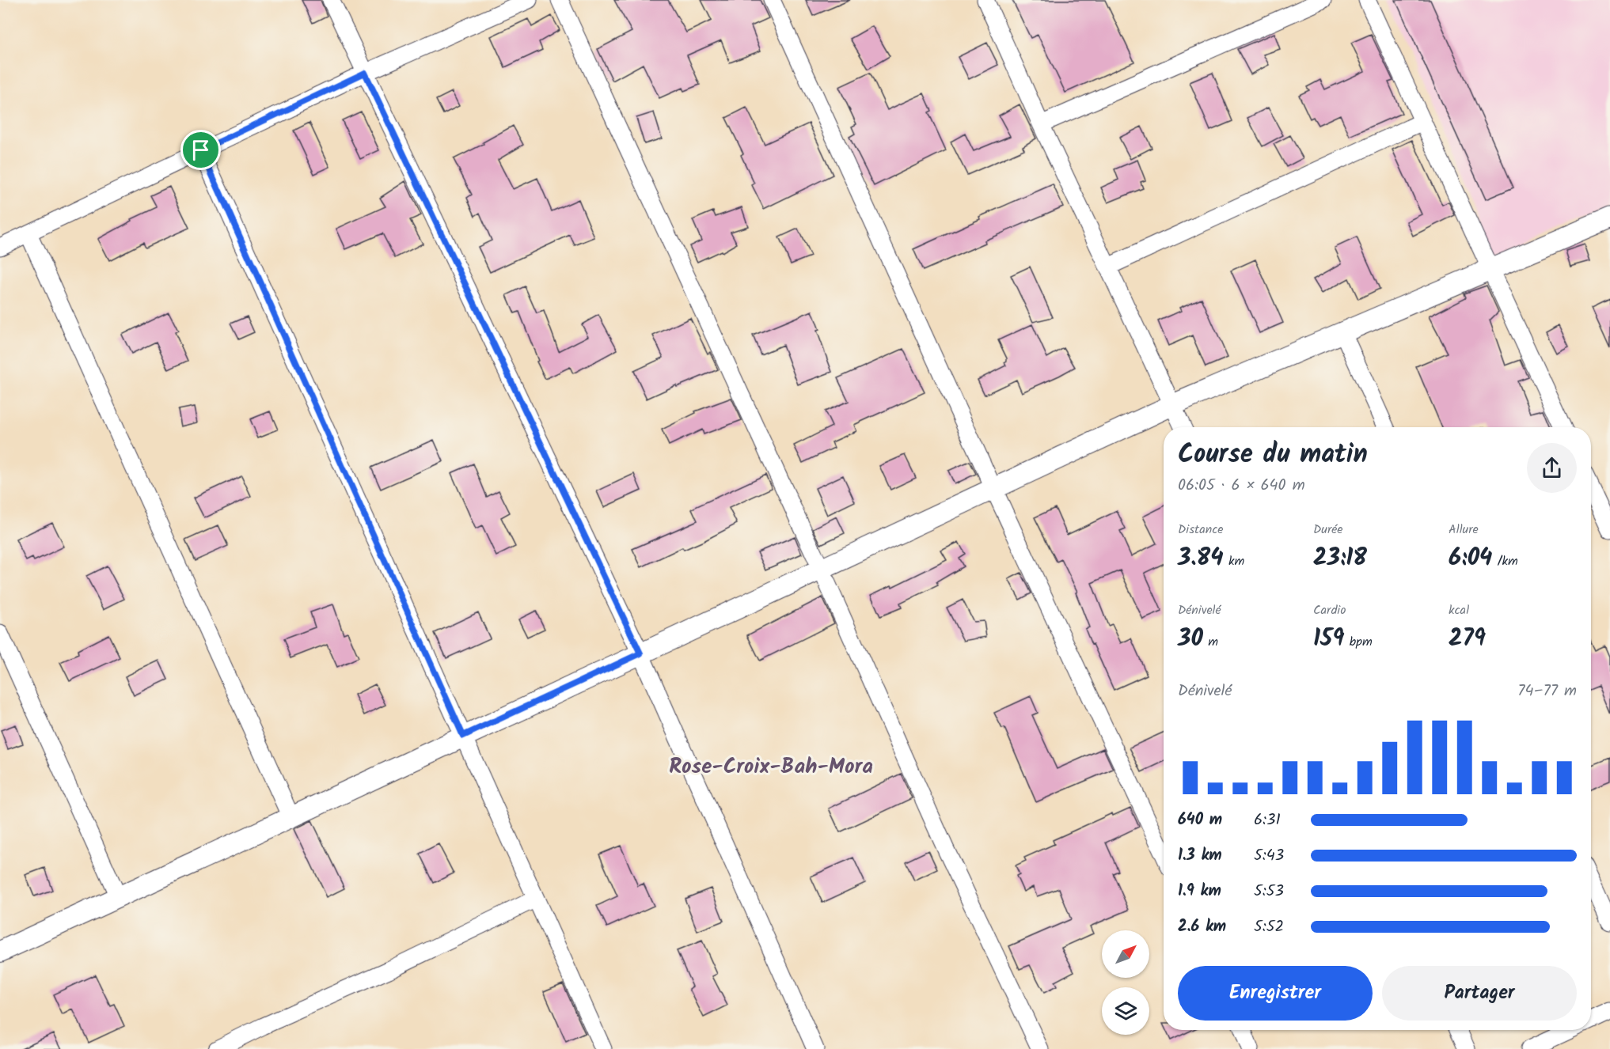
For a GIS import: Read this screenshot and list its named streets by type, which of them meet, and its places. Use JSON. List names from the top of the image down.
{
  "districts": ["Rose-Croix-Bah-Mora"],
  "north": "top right",
  "page": {
    "heading": ["Course du matin", "06:05 · 6 × 640 m"],
    "stats": [
      ["Distance", "3.84 km"],
      ["Durée", "23:18"],
      ["Allure", "6:04 /km"],
      ["Dénivelé", "30 m"],
      ["Cardio", "159 bpm"],
      ["kcal", "279"]
    ],
    "chart": ["Dénivelé", "74–77 m"],
    "list": [
      {
        "name": "640 m",
        "note": "6:31"
      },
      {
        "name": "1.3 km",
        "note": "5:43"
      },
      {
        "name": "1.9 km",
        "note": "5:53"
      },
      {
        "name": "2.6 km",
        "note": "5:52"
      }
    ],
    "buttons": ["Enregistrer", "Partager"]
  }
}
